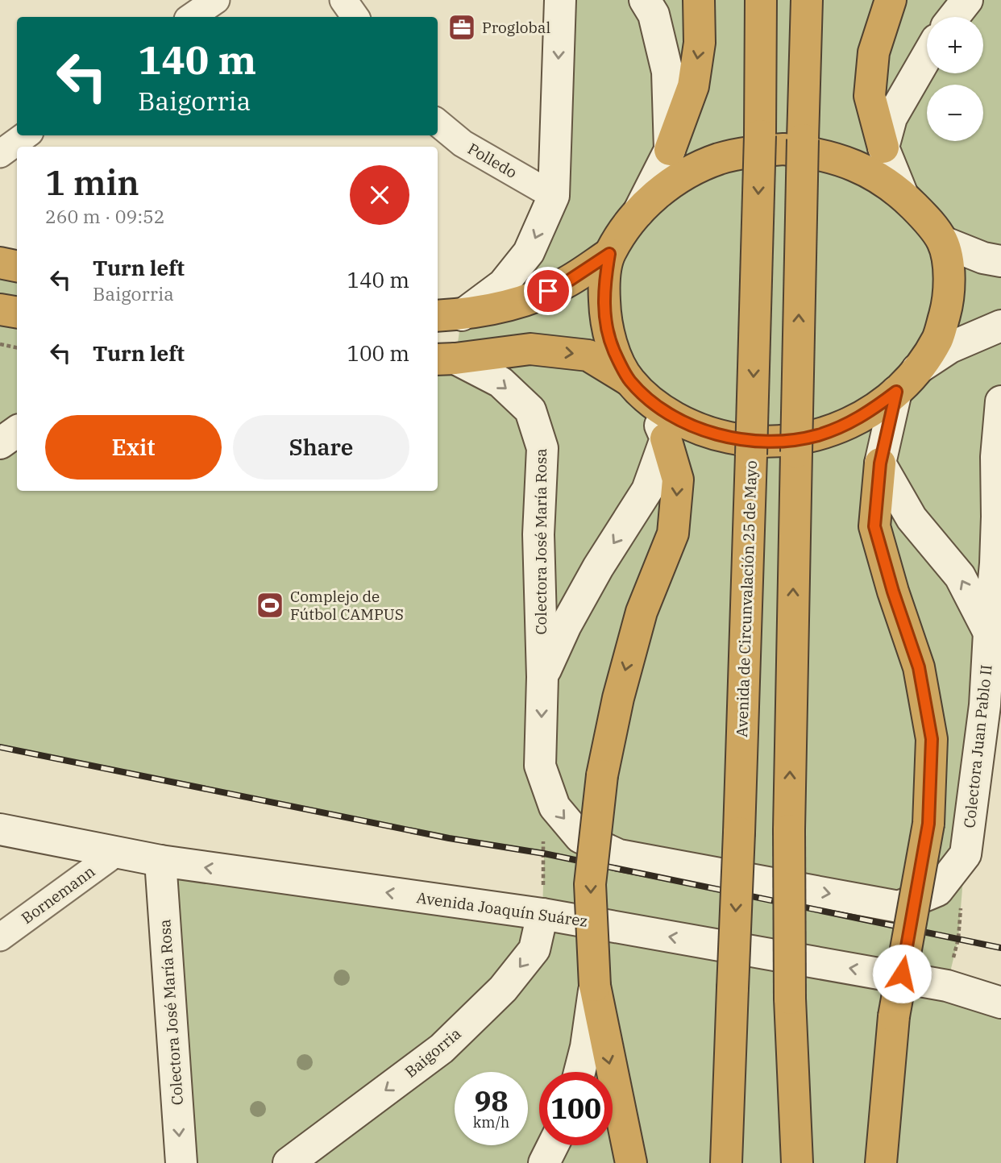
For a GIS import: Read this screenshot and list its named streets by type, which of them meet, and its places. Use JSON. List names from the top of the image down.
{
  "streets": {
    "highway": ["Avenida de Circunvalación 25 de Mayo"],
    "street": [
      "Polledo",
      "Colectora José María Rosa",
      "Colectora Juan Pablo II",
      "Bornemann",
      "Avenida Joaquín Suárez",
      "Baigorria"
    ]
  },
  "crossings": [
    ["Colectora José María Rosa", "Colectora Juan Pablo II"],
    ["Colectora José María Rosa", "Avenida Joaquín Suárez"],
    ["Bornemann", "Avenida Joaquín Suárez"],
    ["Avenida Joaquín Suárez", "Baigorria"]
  ],
  "one_way": ["Colectora José María Rosa", "Avenida Joaquín Suárez", "Baigorria"],
  "places": {
    "office": ["Proglobal"],
    "sports": ["Complejo de Fútbol CAMPUS"]
  },
  "page": {
    "map_buttons": ["+", "−"],
    "turn": ["140 m", "Baigorria"],
    "heading": ["1 min", "260 m · 09:52"],
    "list": [
      {
        "name": "Turn left",
        "note": "Baigorria",
        "value": "140 m"
      },
      {
        "name": "Turn left",
        "value": "100 m"
      }
    ],
    "buttons": ["Exit", "Share"],
    "speed": "98 km/h",
    "limit": "100"
  }
}
